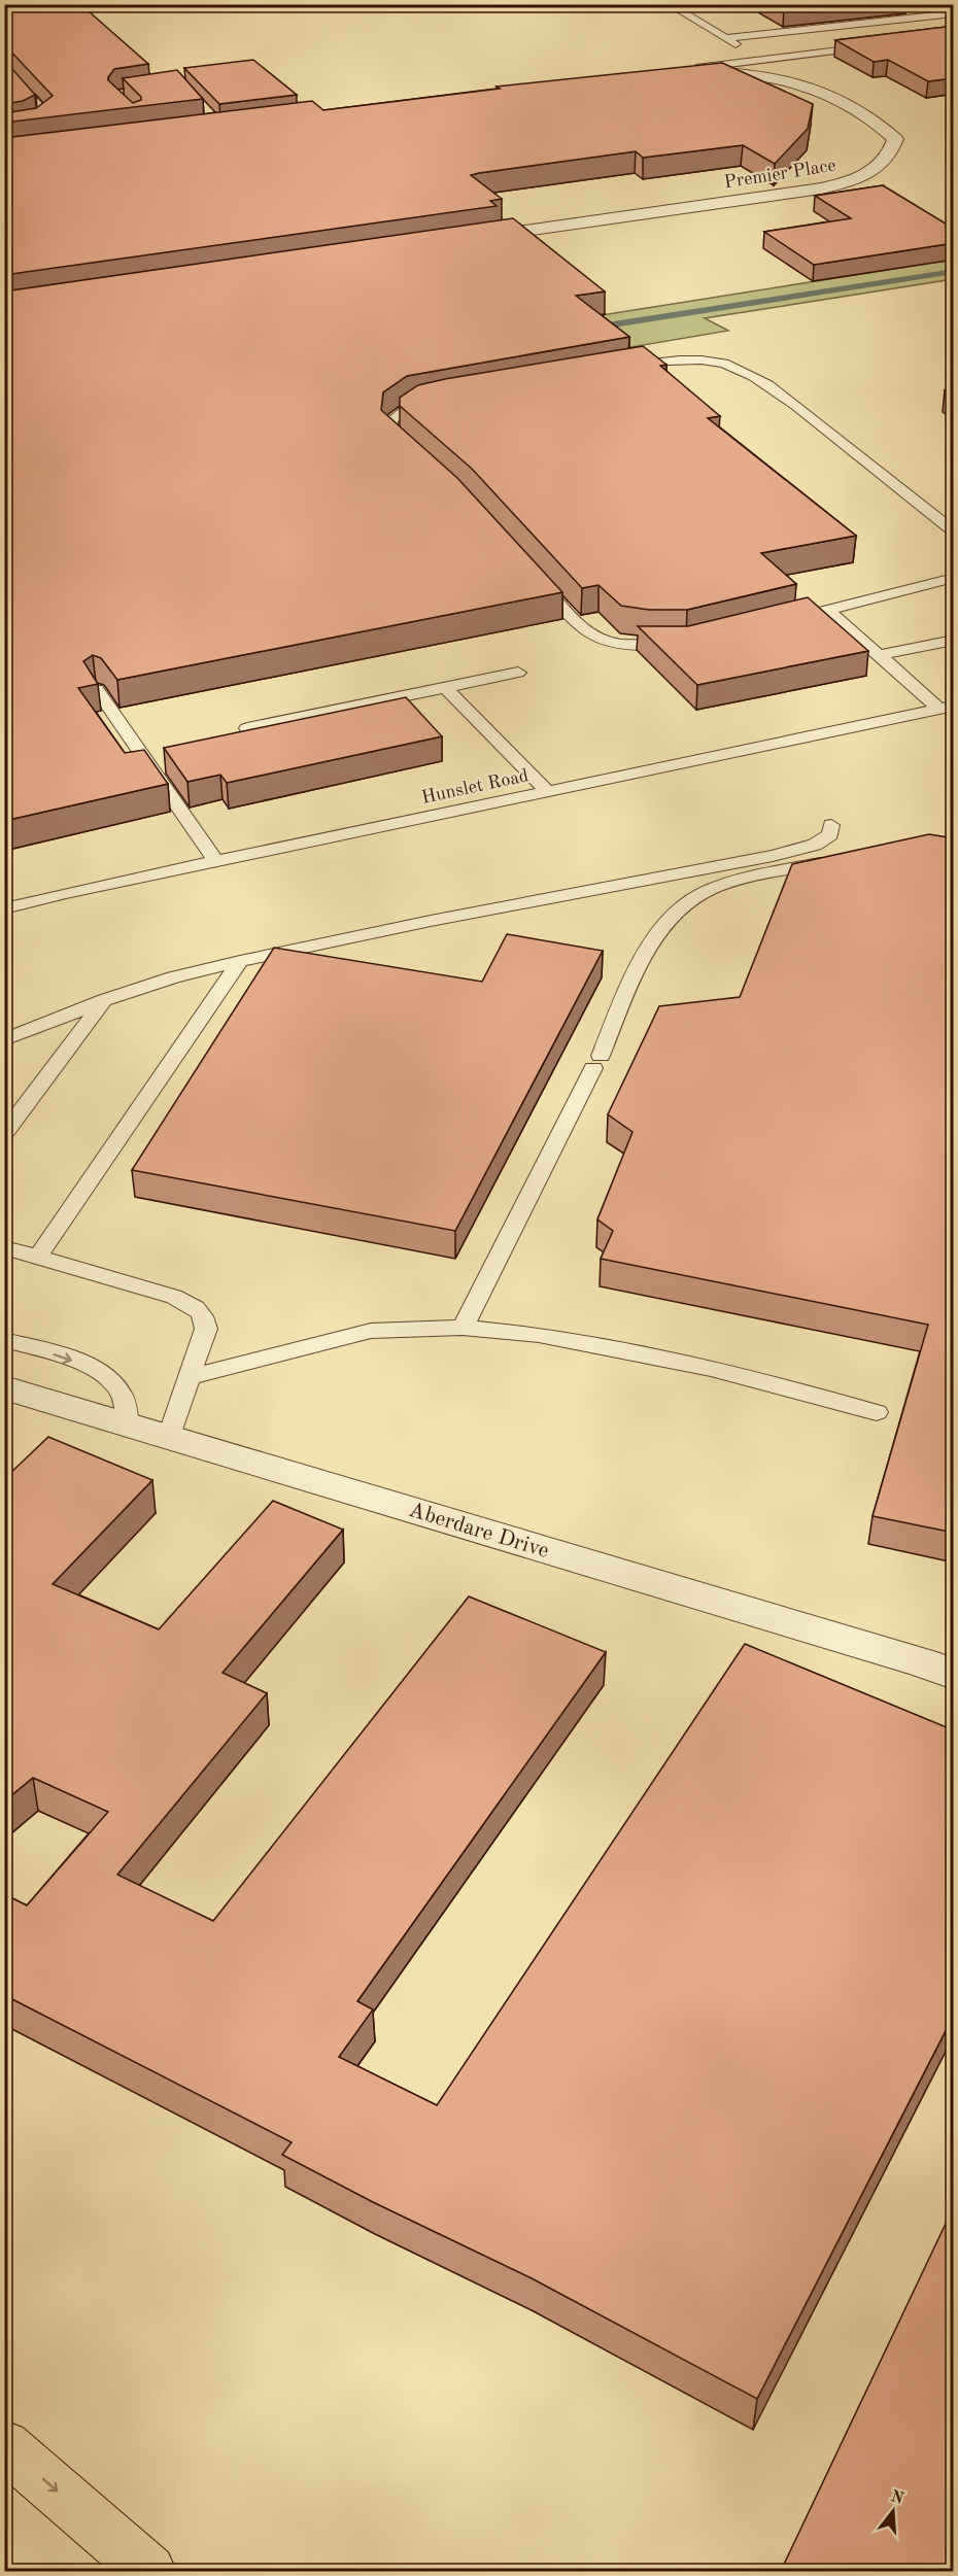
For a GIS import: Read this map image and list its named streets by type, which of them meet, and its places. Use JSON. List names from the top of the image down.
{
  "streets": {
    "street": ["Premier Place", "Aberdare Drive"],
    "lane": ["Hunslet Road"]
  },
  "north": "top"
}
